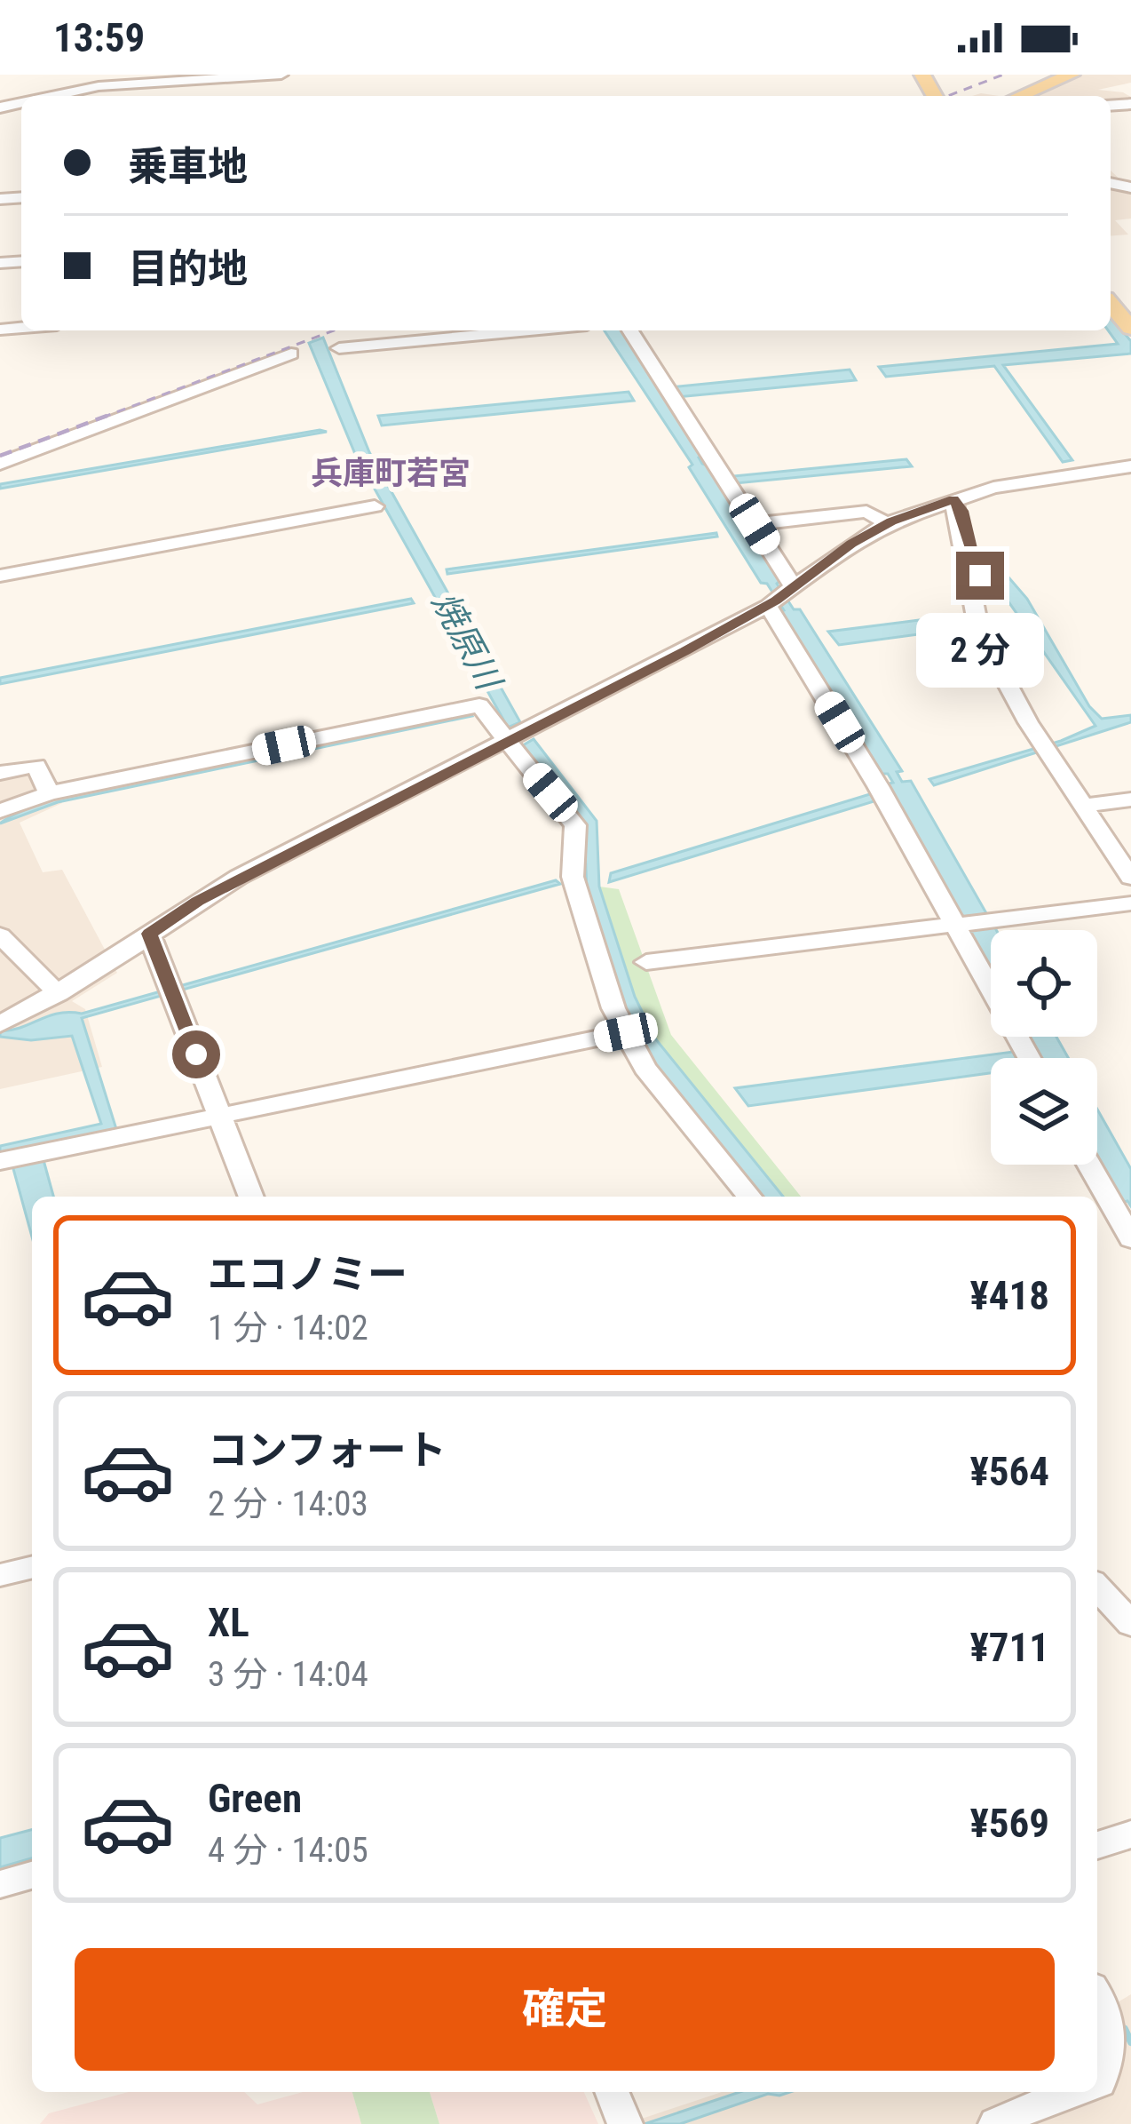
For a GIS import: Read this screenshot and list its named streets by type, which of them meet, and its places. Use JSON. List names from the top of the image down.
{
  "districts": ["兵庫町若宮"],
  "water": ["焼原川"],
  "page": {
    "status": "13:59",
    "banner": ["乗車地", "目的地"],
    "bubble": "2 分",
    "list": [
      {
        "name": "エコノミー",
        "note": "1 分 · 14:02",
        "value": "¥418"
      },
      {
        "name": "コンフォート",
        "note": "2 分 · 14:03",
        "value": "¥564"
      },
      {
        "name": "XL",
        "note": "3 分 · 14:04",
        "value": "¥711"
      },
      {
        "name": "Green",
        "note": "4 分 · 14:05",
        "value": "¥569"
      }
    ],
    "buttons": "確定"
  }
}
